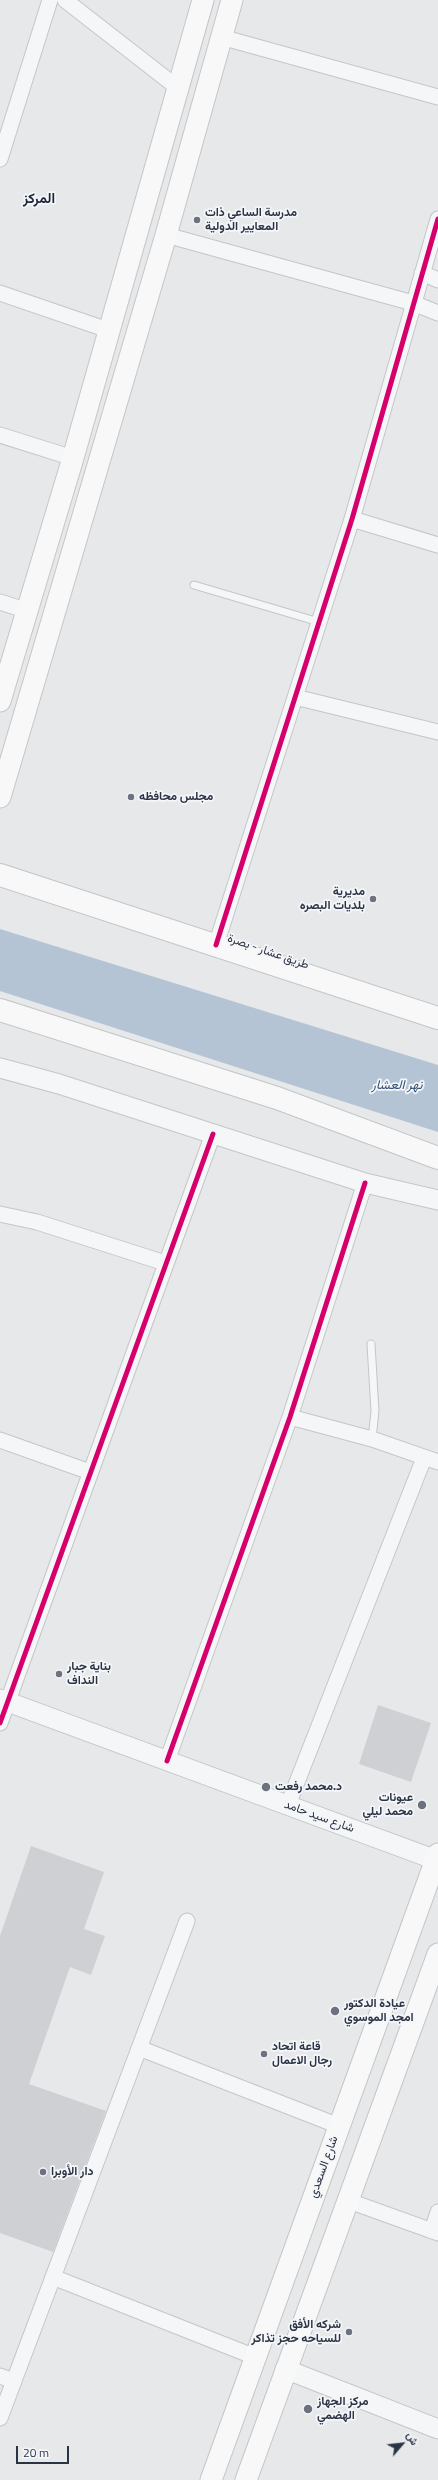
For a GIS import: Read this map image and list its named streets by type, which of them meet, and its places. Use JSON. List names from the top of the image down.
{
  "streets": {
    "main road": ["طريق عشار - بصرة", "شارع السعدي"],
    "street": ["شارع سيد حامد"]
  },
  "crossings": [
    ["شارع سيد حامد", "شارع السعدي"]
  ],
  "districts": ["المركز"],
  "water": ["نهر العشار"],
  "places": [
    "مدرسة الساعي ذات المعايير الدولية",
    "مجلس محافظه",
    "مديرية بلديات البصره",
    "بناية جبار النداف",
    "د.محمد رفعت",
    "عيونات محمد ليلي",
    "عيادة الدكتور امجد الموسوي",
    "قاعة اتحاد رجال الاعمال",
    "دار الأوبرا",
    "شركه الأفق للسياحه حجز تذاكر",
    "مركز الجهاز الهضمي"
  ],
  "scale_bar": "20 m",
  "north": "top right"
}
